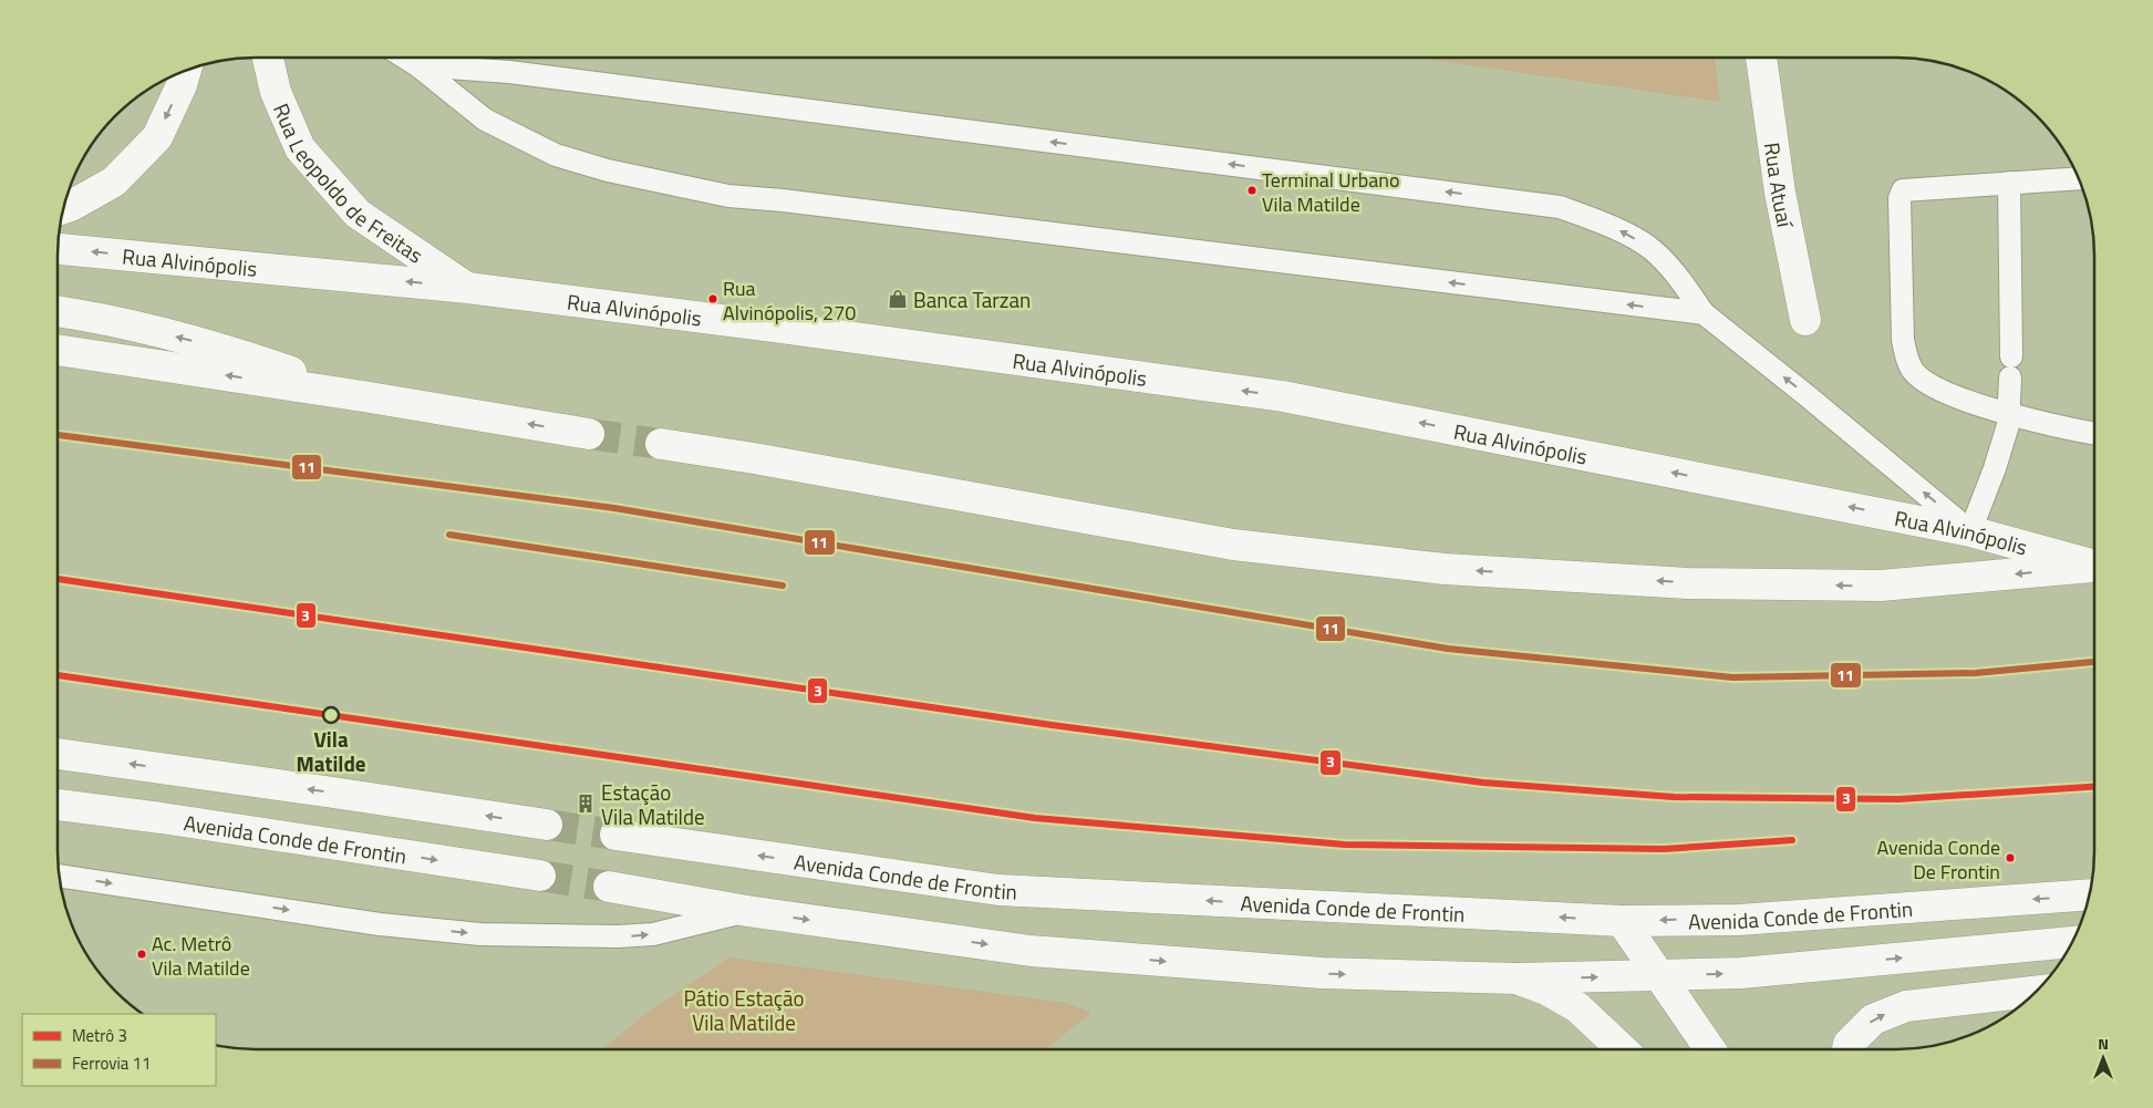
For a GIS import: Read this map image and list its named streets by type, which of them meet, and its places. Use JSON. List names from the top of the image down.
{
  "streets": {
    "main road": [
      "Rua Leopoldo de Freitas",
      "Rua Atuaí",
      "Rua Alvinópolis",
      "Avenida Conde de Frontin"
    ]
  },
  "crossings": [
    ["Rua Leopoldo de Freitas", "Rua Alvinópolis"]
  ],
  "one_way": ["Rua Alvinópolis"],
  "parks": ["Pátio Estação Vila Matilde"],
  "places": {
    "other": [
      "Terminal Urbano Vila Matilde",
      "Rua Alvinópolis, 270",
      "Vila Matilde",
      "Avenida Conde De Frontin",
      "Ac. Metrô Vila Matilde"
    ],
    "shop": ["Banca Tarzan"],
    "building": ["Estação Vila Matilde"]
  },
  "lines": ["rail line 11", "metro line 3"],
  "legend": ["Metrô 3", "Ferrovia 11"],
  "north": "top"
}
